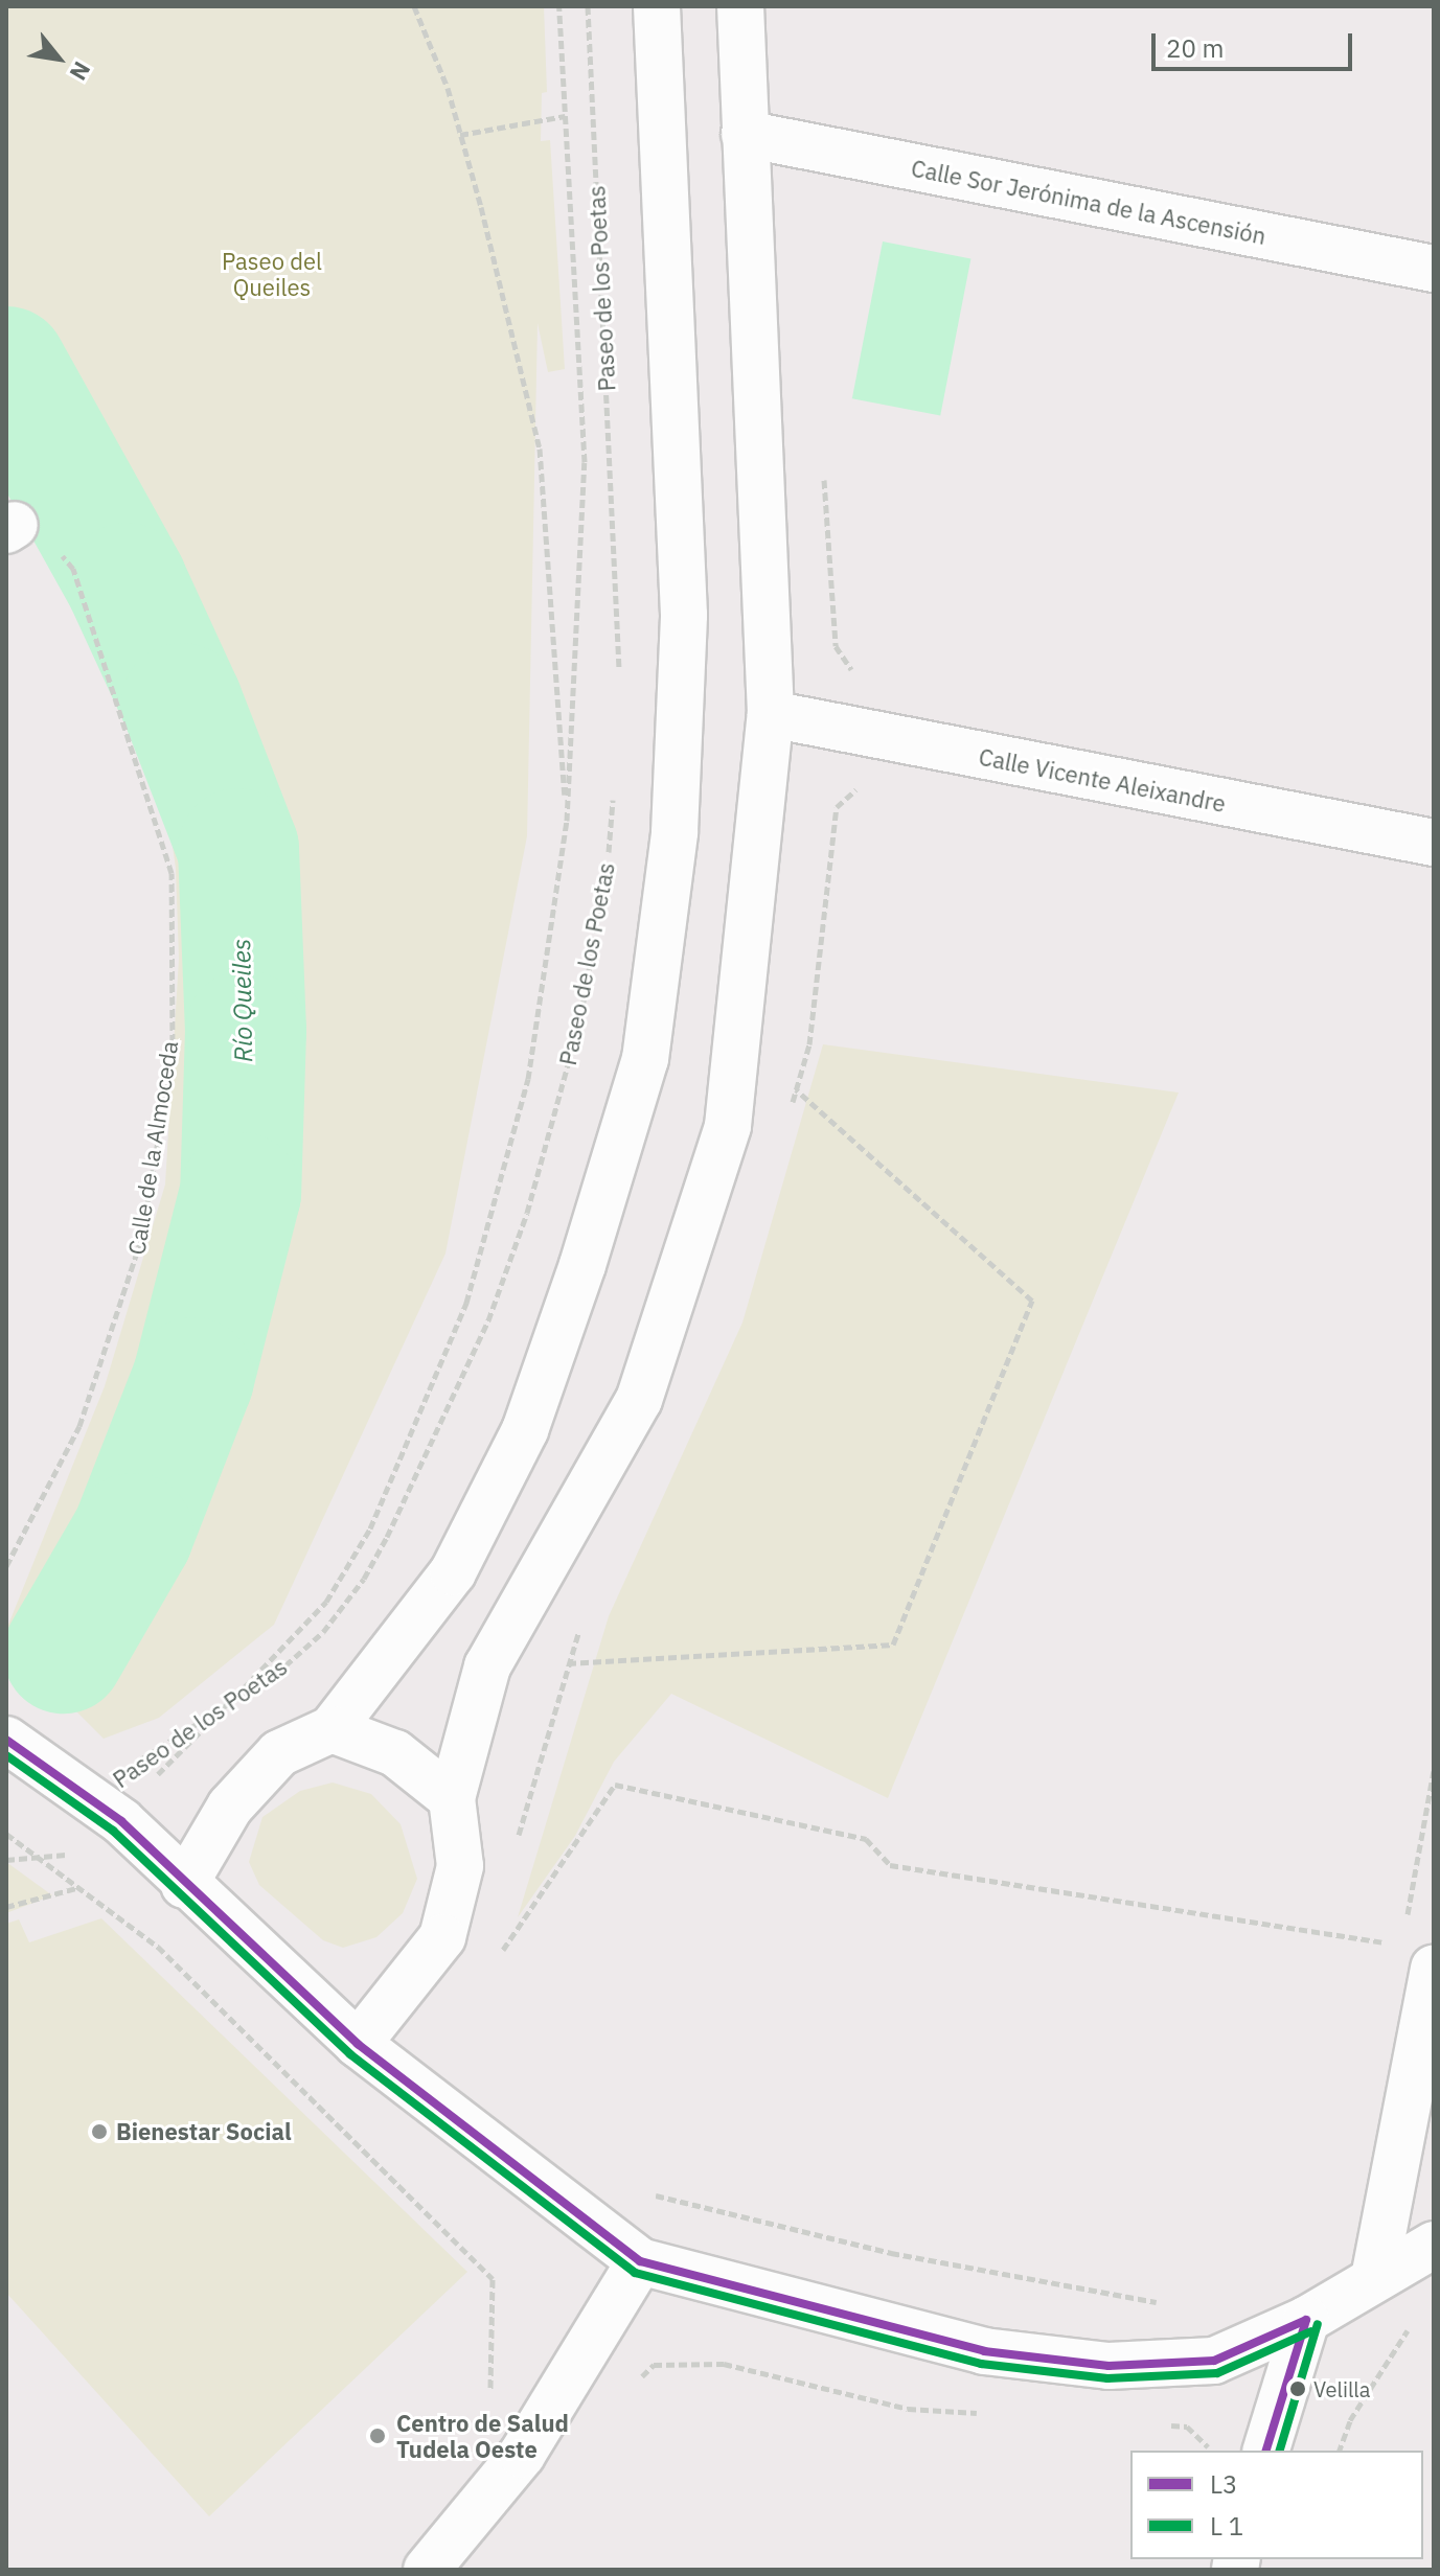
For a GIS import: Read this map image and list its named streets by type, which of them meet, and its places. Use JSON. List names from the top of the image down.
{
  "streets": {
    "street": ["Calle Sor Jerónima de la Ascensión", "Calle Vicente Aleixandre"],
    "path": ["Paseo de los Poetas", "Calle de la Almoceda"]
  },
  "water": ["Río Queiles"],
  "parks": ["Paseo del Queiles"],
  "places": ["Bienestar Social", "Velilla", "Centro de Salud Tudela Oeste"],
  "lines": ["transit line L3"],
  "legend": ["L3", "L 1"],
  "scale_bar": "20 m",
  "north": "bottom right"
}
